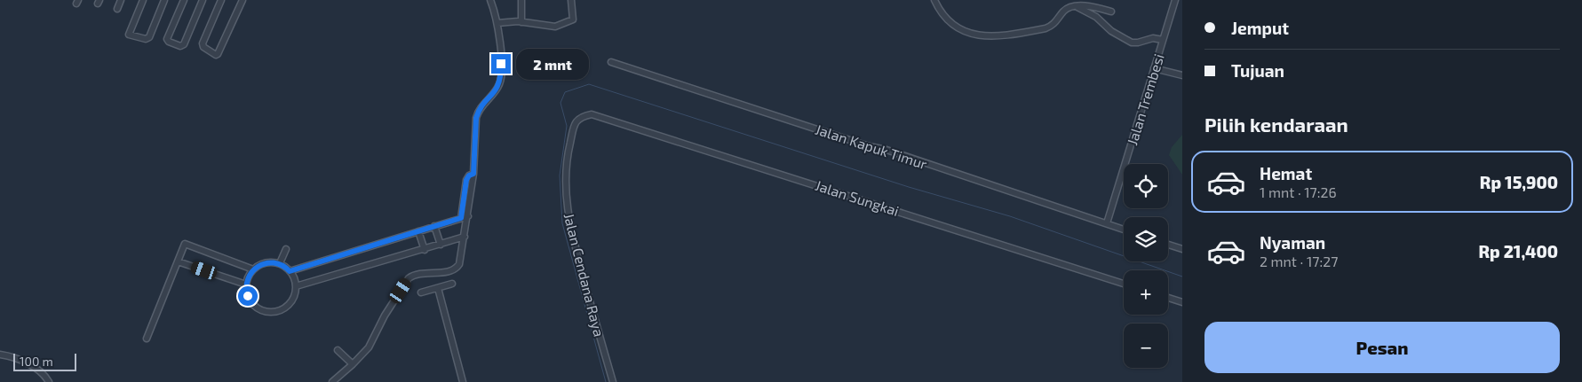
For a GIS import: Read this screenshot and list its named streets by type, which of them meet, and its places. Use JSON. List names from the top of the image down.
{
  "streets": {
    "street": [
      "Jalan Trembesi",
      "Jalan Kapuk Timur",
      "Jalan Sungkai",
      "Jalan Cendana Raya"
    ]
  },
  "crossings": [
    ["Jalan Trembesi", "Jalan Kapuk Timur"],
    ["Jalan Sungkai", "Jalan Cendana Raya"]
  ],
  "scale_bar": "100 m",
  "page": {
    "banner": ["Jemput", "Tujuan"],
    "bubble": "2 mnt",
    "heading": "Pilih kendaraan",
    "list": [
      {
        "name": "Hemat",
        "note": "1 mnt · 17:26",
        "value": "Rp 15,900"
      },
      {
        "name": "Nyaman",
        "note": "2 mnt · 17:27",
        "value": "Rp 21,400"
      }
    ],
    "map_buttons": ["+", "−"],
    "buttons": "Pesan",
    "scale": "100 m"
  }
}
